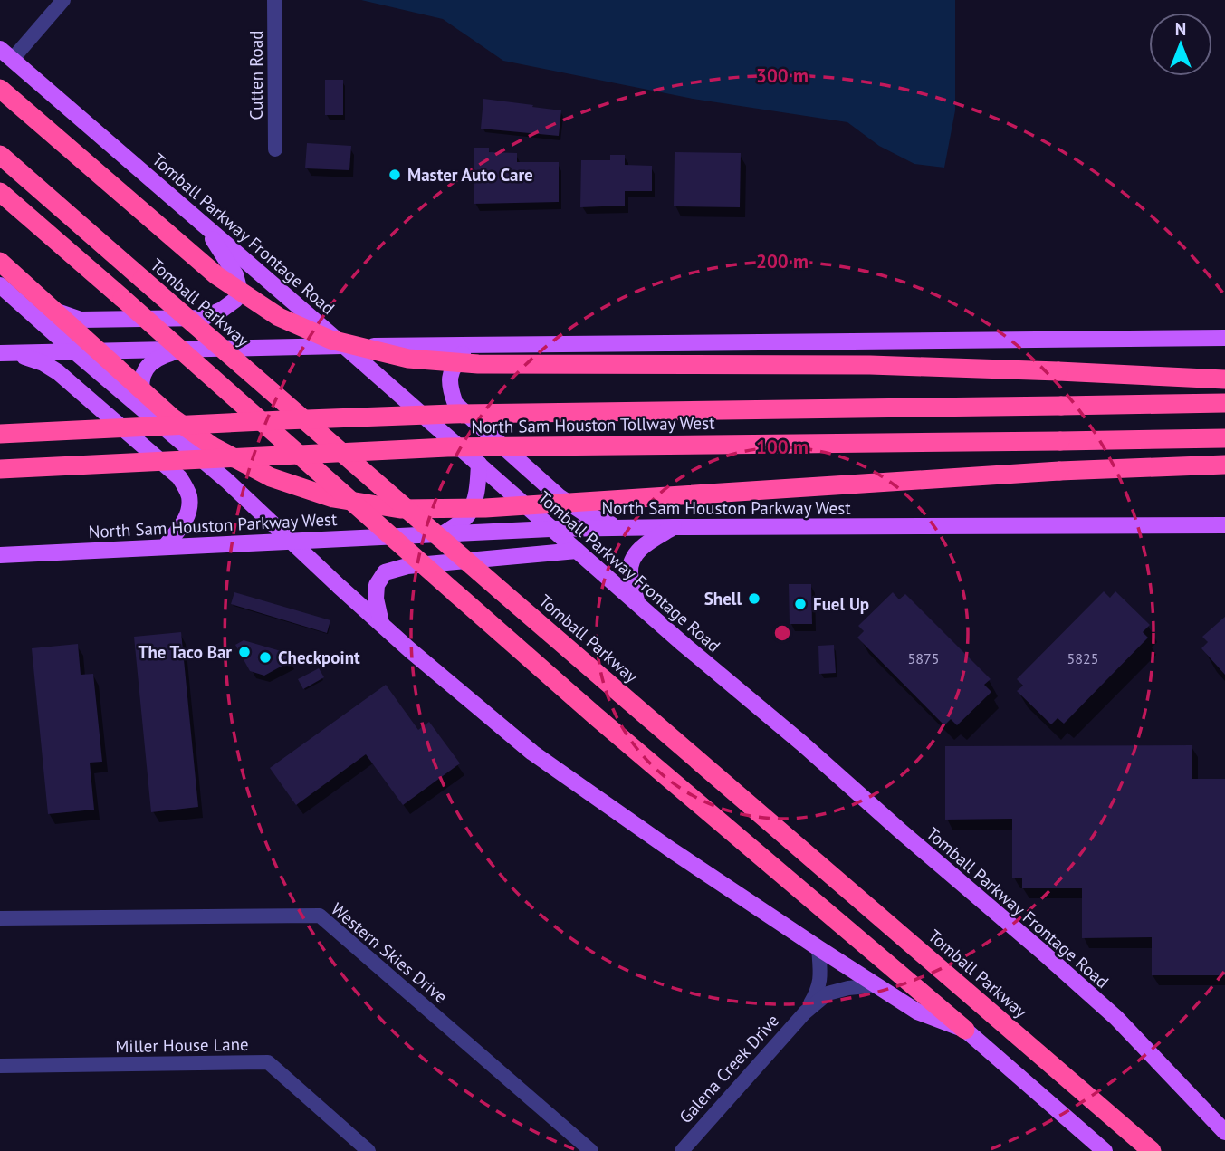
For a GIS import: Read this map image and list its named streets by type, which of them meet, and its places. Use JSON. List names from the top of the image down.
{
  "streets": {
    "highway": ["Tomball Parkway", "North Sam Houston Tollway West"],
    "main road": ["Tomball Parkway Frontage Road", "North Sam Houston Parkway West"],
    "street": [
      "Cutten Road",
      "Western Skies Drive",
      "Miller House Lane",
      "Galena Creek Drive"
    ]
  },
  "crossings": [
    ["Tomball Parkway Frontage Road", "North Sam Houston Parkway West"]
  ],
  "places": [
    "Master Auto Care",
    "Shell",
    "Fuel Up",
    "The Taco Bar",
    "Checkpoint"
  ],
  "house_numbers": ["5875", "5825"],
  "north": "top",
  "rings": ["300 m", "200 m", "100 m"]
}
